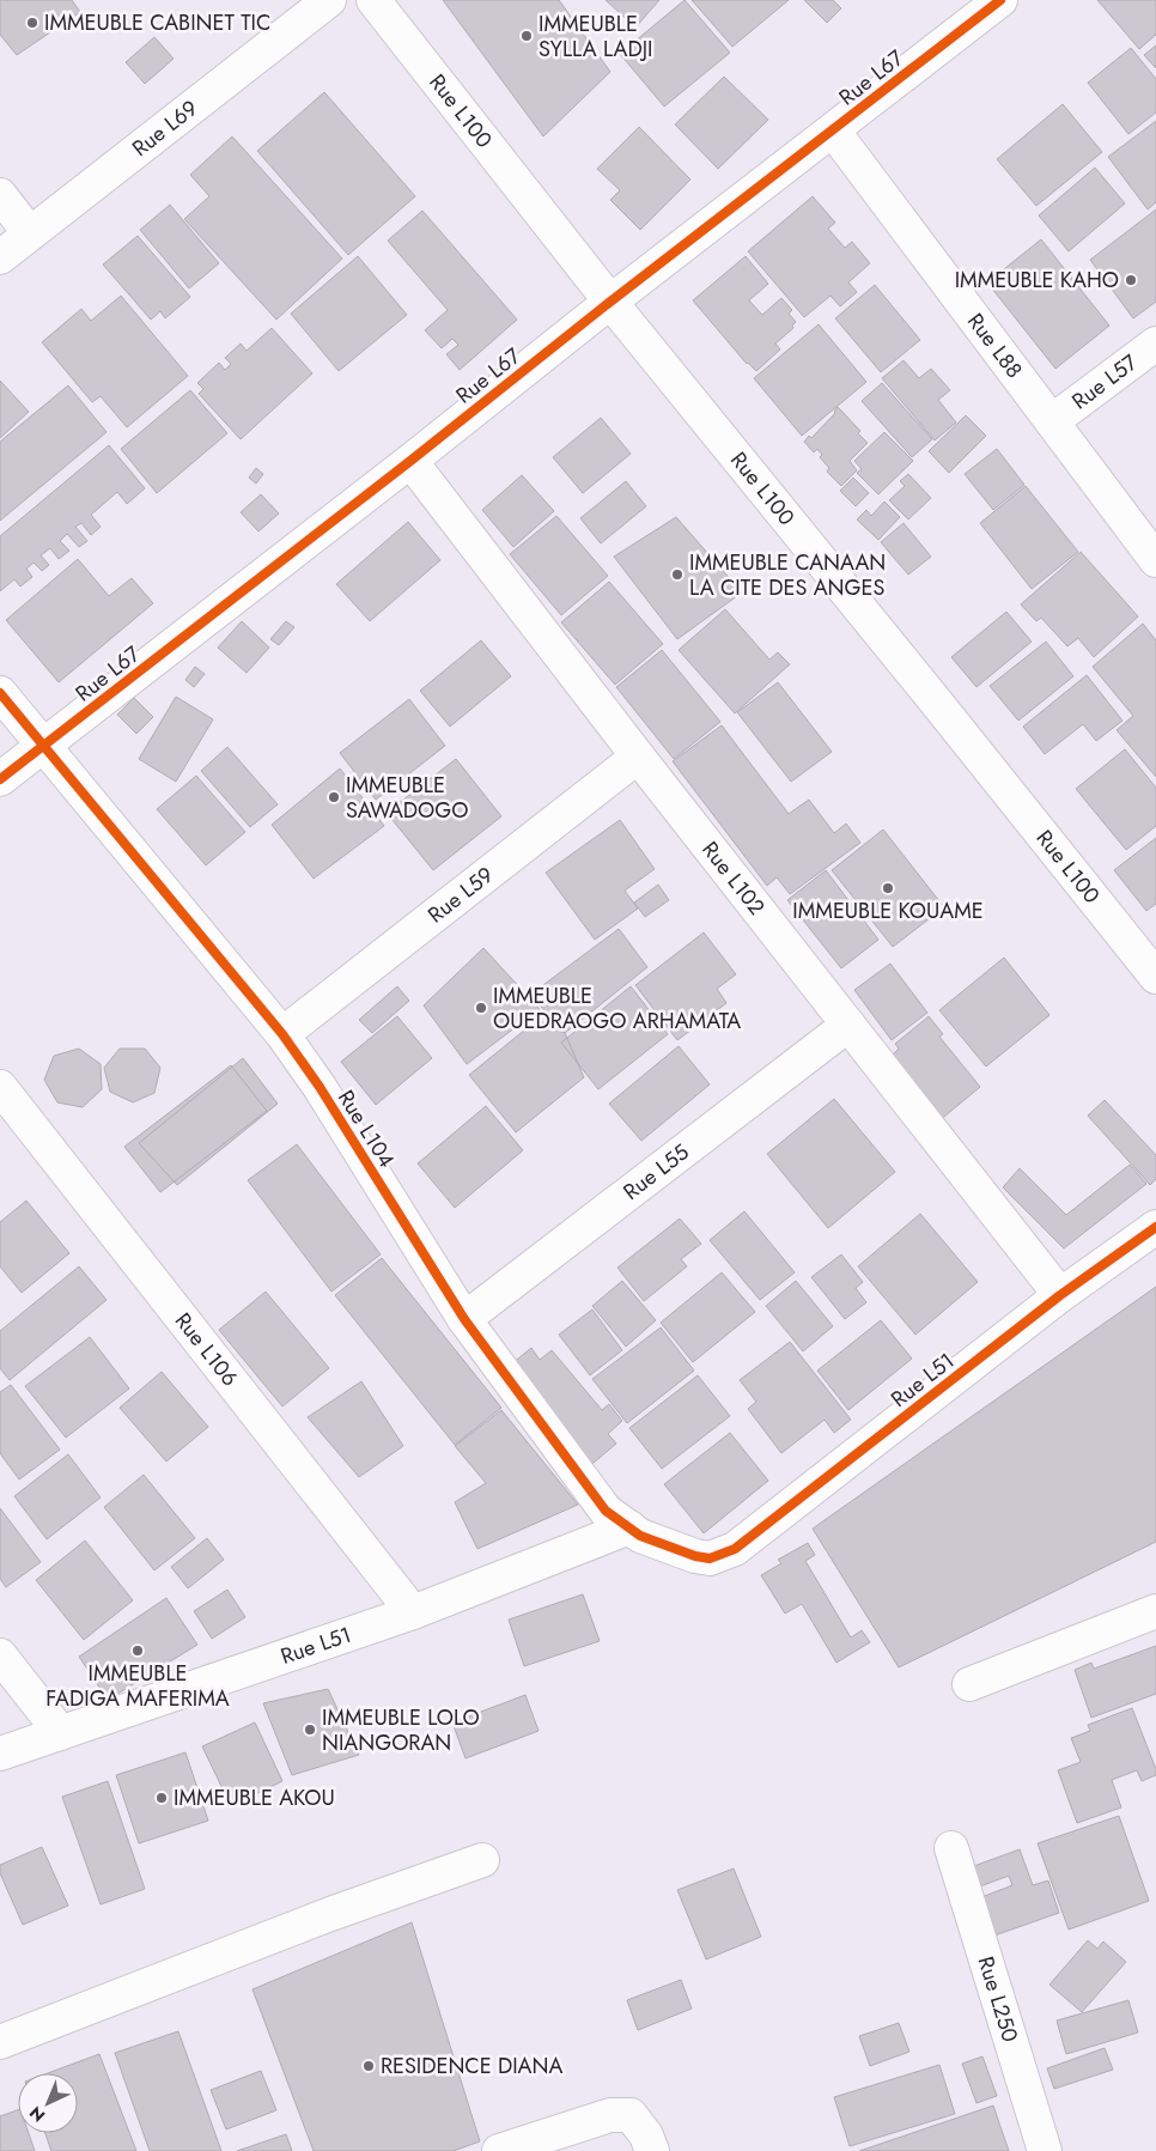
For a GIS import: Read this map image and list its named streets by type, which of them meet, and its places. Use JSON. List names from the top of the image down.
{
  "streets": {
    "street": [
      "Rue L67",
      "Rue L100",
      "Rue L69",
      "Rue L88",
      "Rue L57",
      "Rue L102",
      "Rue L59",
      "Rue L104",
      "Rue L55",
      "Rue L106",
      "Rue L51",
      "Rue L250"
    ]
  },
  "crossings": [
    ["Rue L67", "Rue L100"],
    ["Rue L67", "Rue L88"],
    ["Rue L67", "Rue L102"],
    ["Rue L67", "Rue L104"],
    ["Rue L88", "Rue L57"],
    ["Rue L102", "Rue L59"],
    ["Rue L102", "Rue L55"],
    ["Rue L102", "Rue L51"],
    ["Rue L59", "Rue L104"],
    ["Rue L104", "Rue L55"],
    ["Rue L104", "Rue L51"],
    ["Rue L106", "Rue L51"]
  ],
  "places": [
    "IMMEUBLE CABINET TIC",
    "IMMEUBLE SYLLA LADJI",
    "IMMEUBLE KAHO",
    "IMMEUBLE CANAAN LA CITE DES ANGES",
    "IMMEUBLE SAWADOGO",
    "IMMEUBLE KOUAME",
    "IMMEUBLE OUEDRAOGO ARHAMATA",
    "IMMEUBLE FADIGA MAFERIMA",
    "IMMEUBLE LOLO NIANGORAN",
    "IMMEUBLE AKOU",
    "RESIDENCE DIANA"
  ],
  "north": "bottom left"
}
